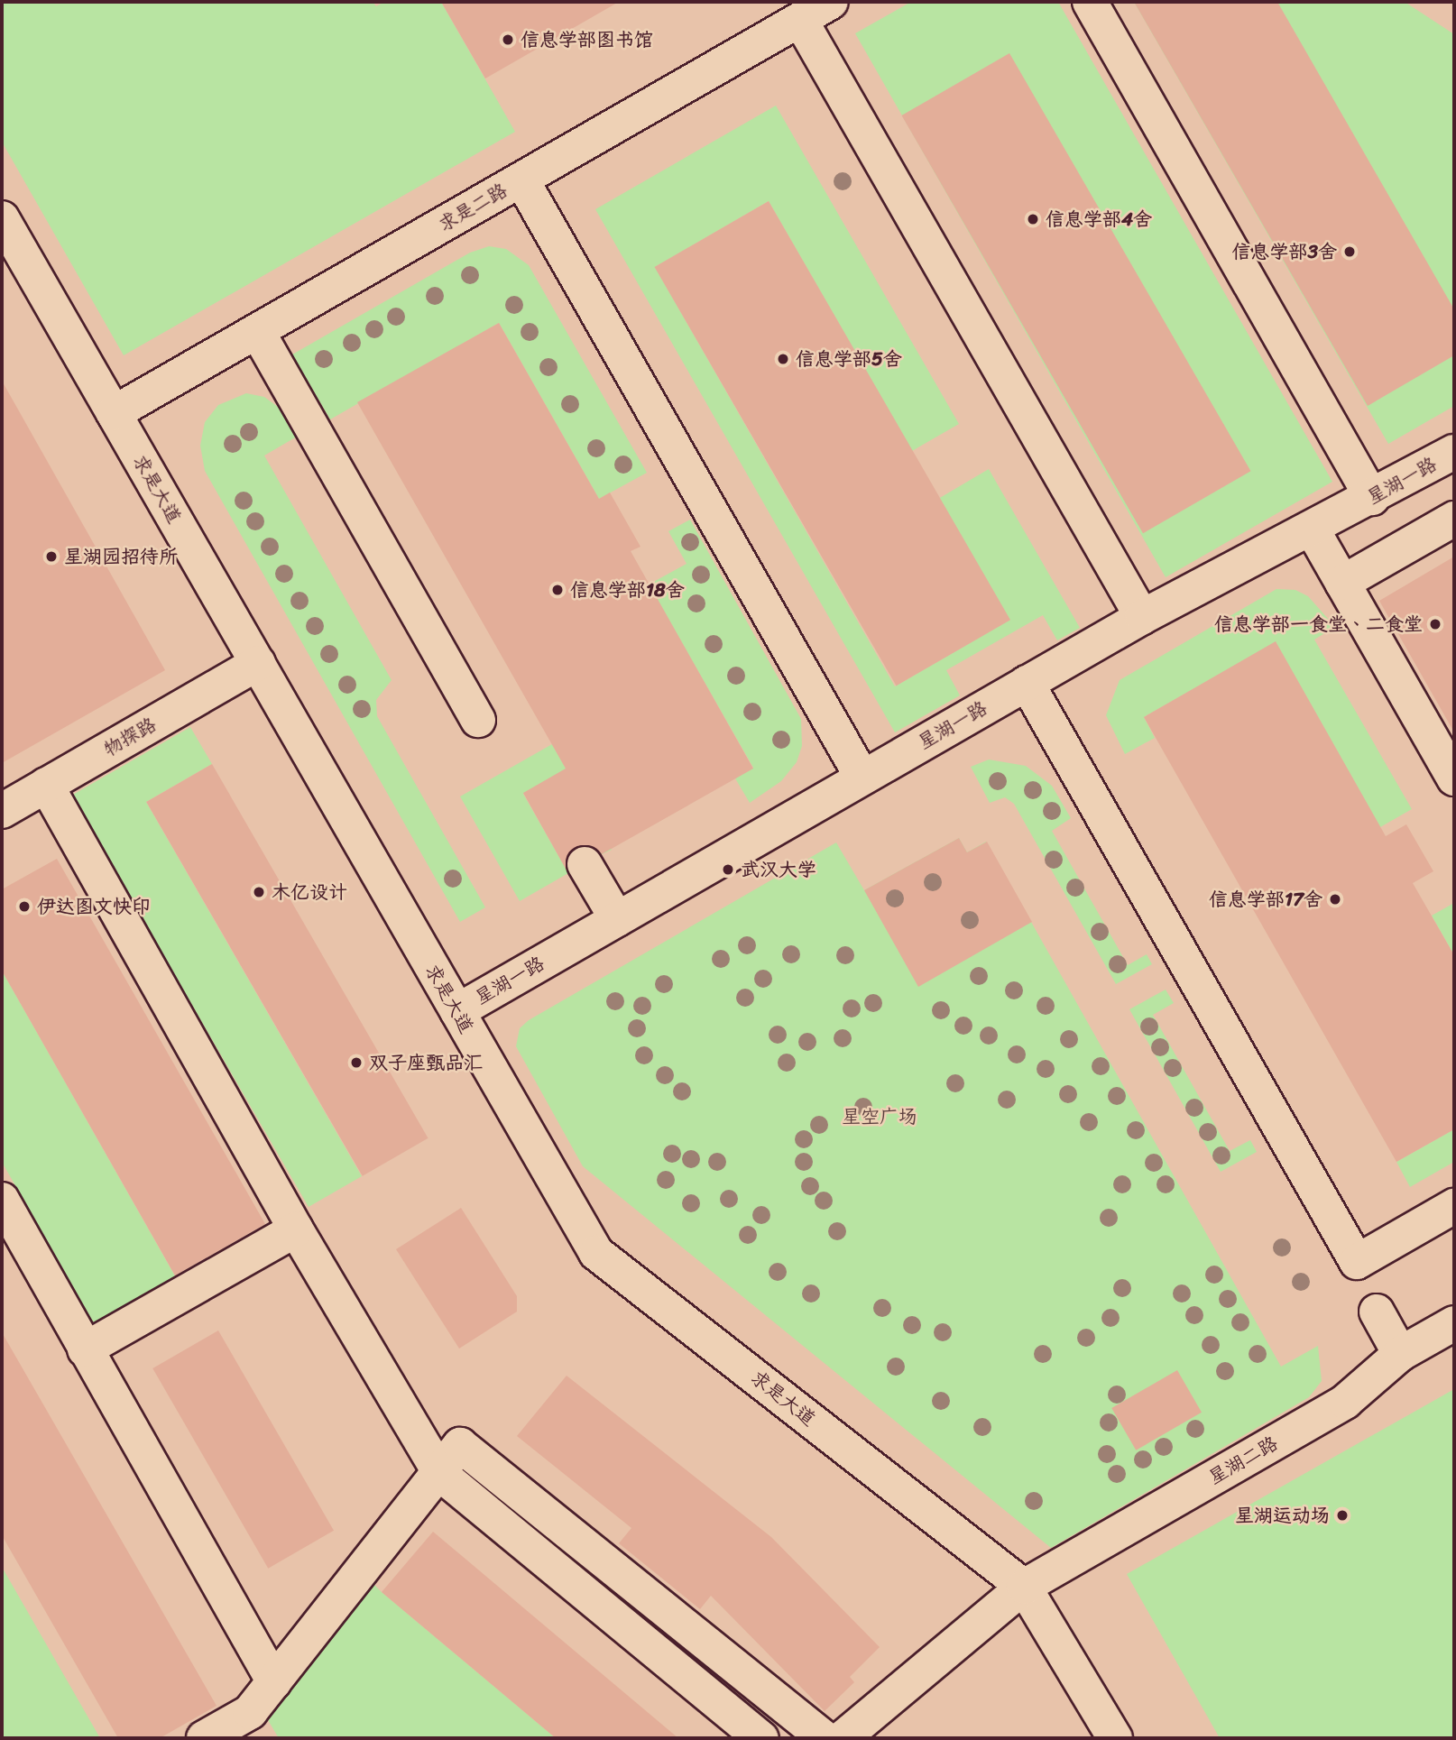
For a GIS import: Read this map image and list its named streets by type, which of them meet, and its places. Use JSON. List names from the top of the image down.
{
  "streets": {
    "street": [
      "求是二路",
      "星湖一路",
      "求是大道",
      "物探路",
      "星湖二路"
    ]
  },
  "crossings": [
    ["求是二路", "求是大道"],
    ["星湖一路", "求是大道"],
    ["求是大道", "物探路"],
    ["求是大道", "星湖二路"]
  ],
  "parks": ["星空广场"],
  "places": [
    "信息学部图书馆",
    "信息学部4舍",
    "信息学部3舍",
    "信息学部5舍",
    "星湖园招待所",
    "信息学部18舍",
    "信息学部一食堂、二食堂",
    "武汉大学",
    "木亿设计",
    "信息学部17舍",
    "伊达图文快印",
    "双子座甄品汇",
    "星湖运动场"
  ]
}
